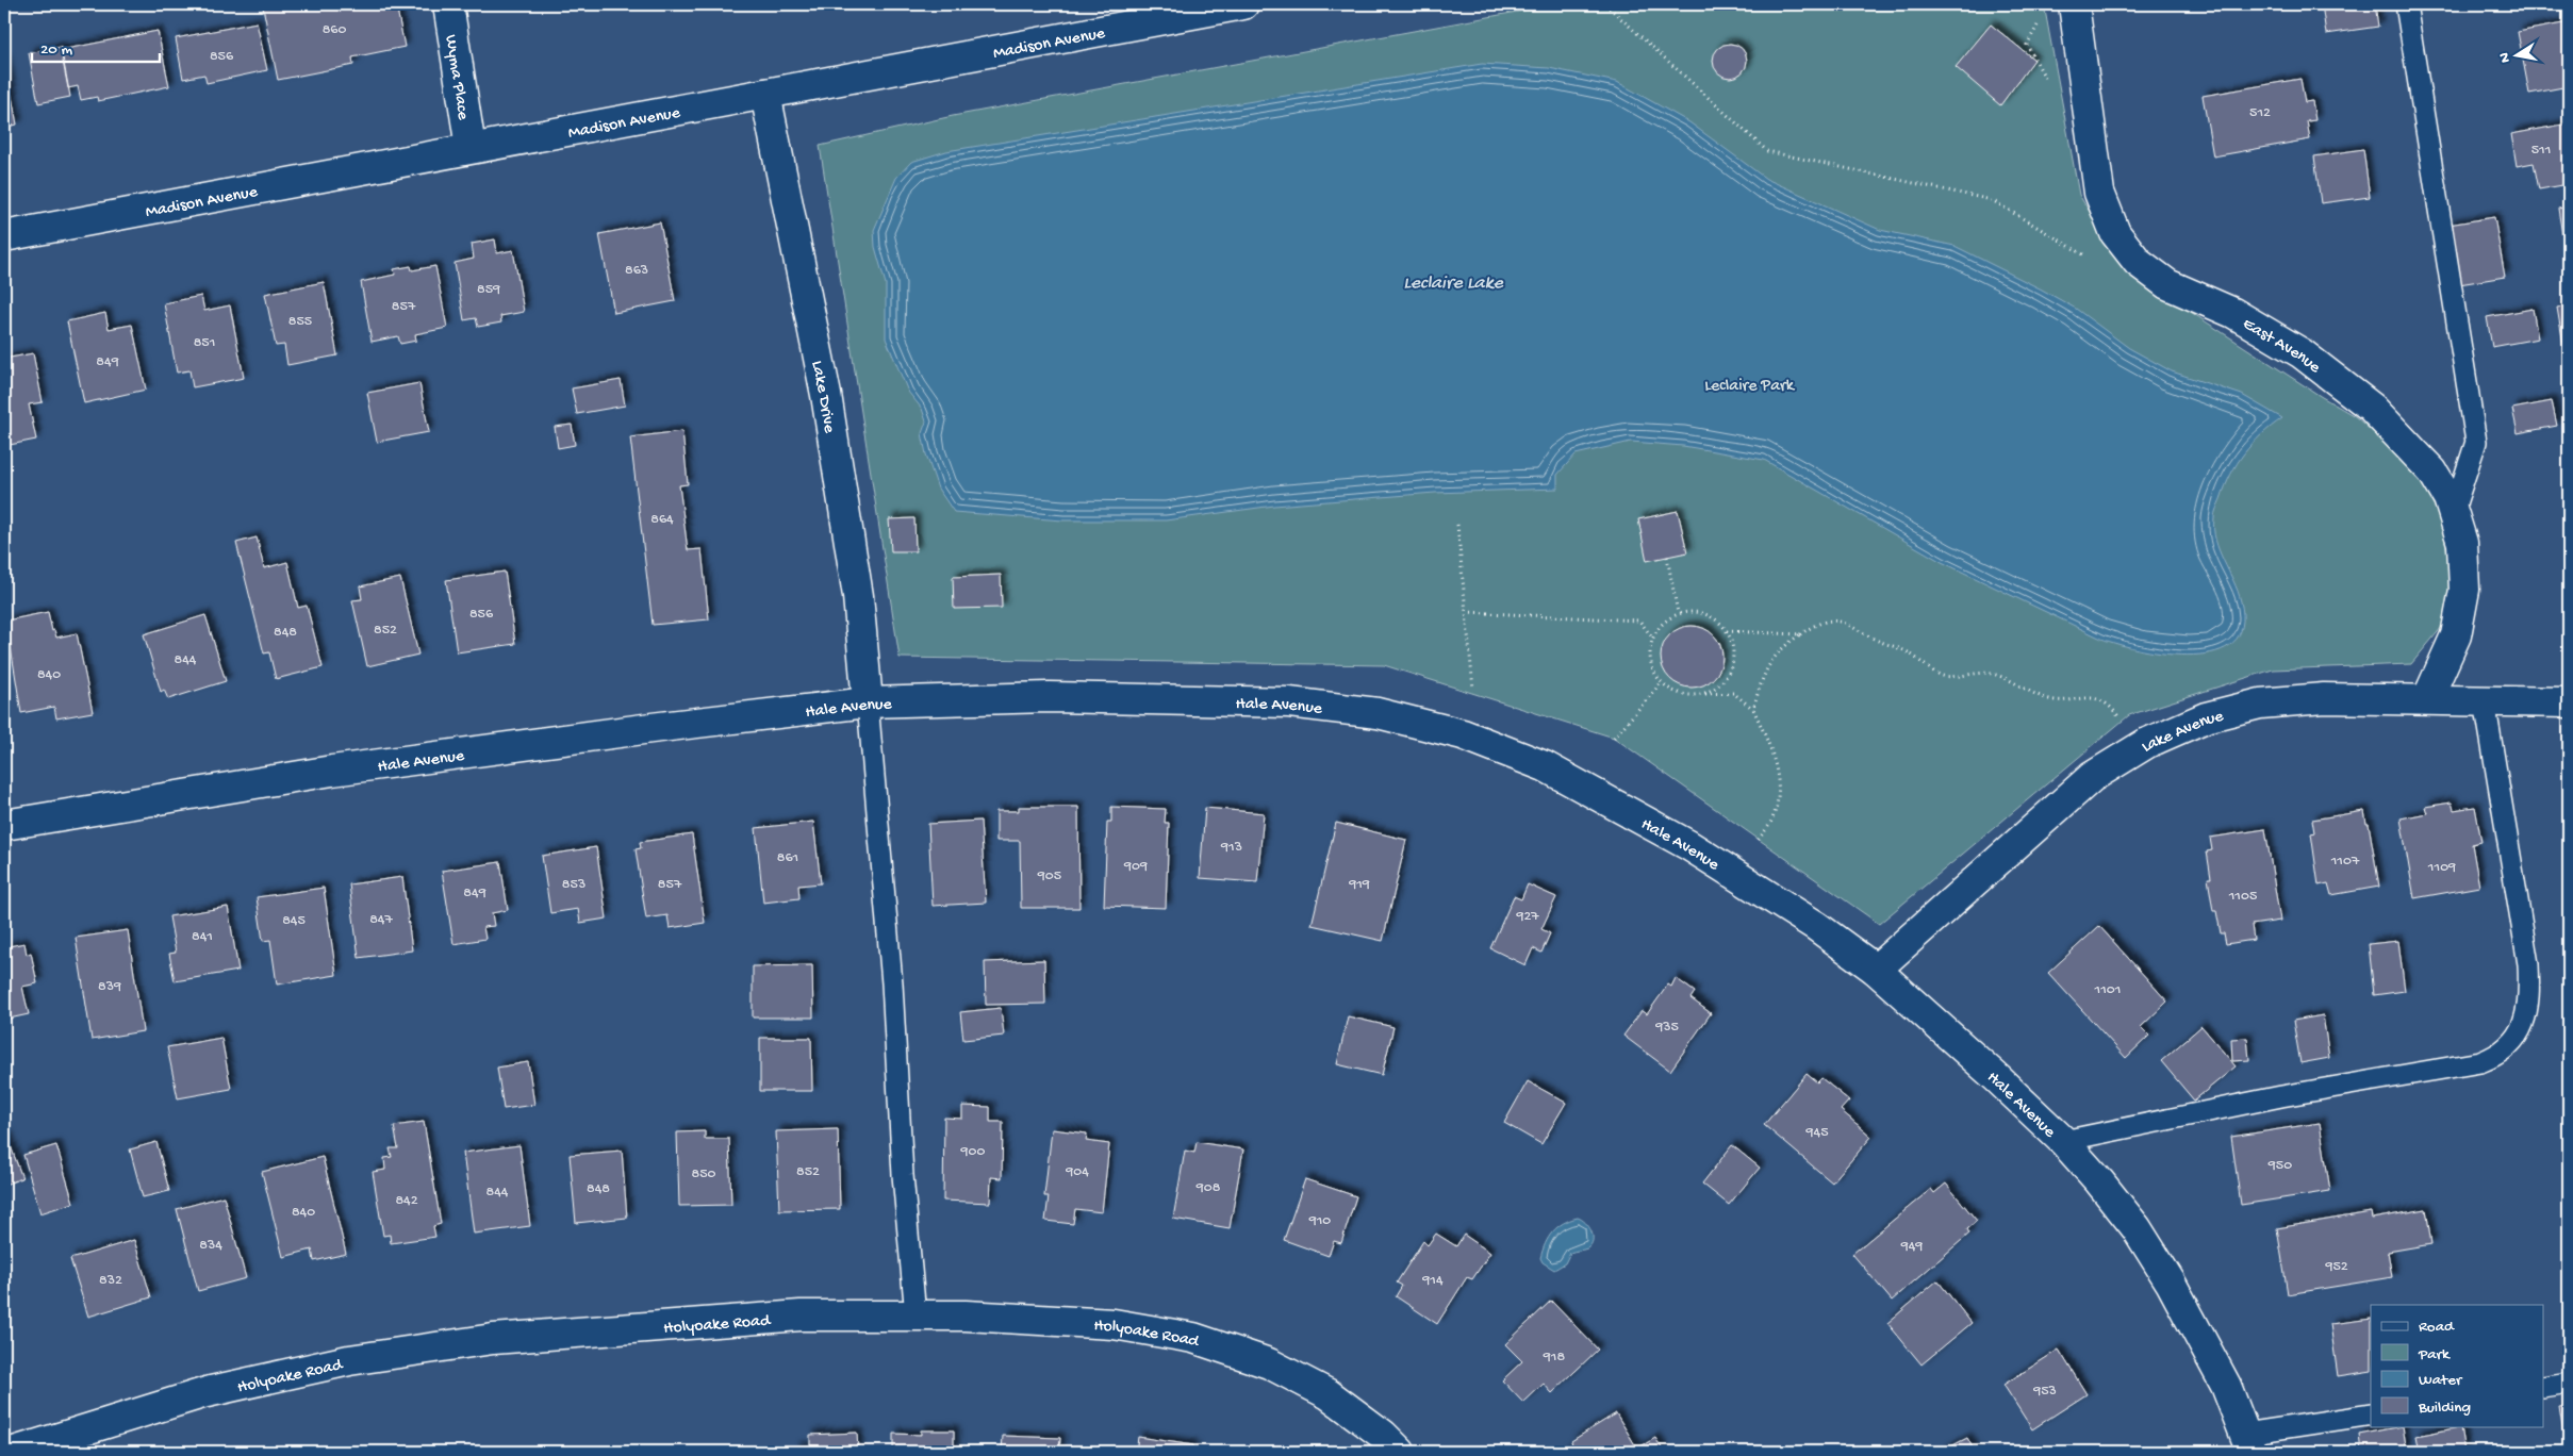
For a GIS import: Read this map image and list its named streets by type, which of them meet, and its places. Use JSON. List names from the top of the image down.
{
  "streets": {
    "street": [
      "Madison Avenue",
      "Wyma Place",
      "East Avenue",
      "Lake Drive",
      "Hale Avenue",
      "Lake Avenue",
      "Holyoake Road"
    ]
  },
  "crossings": [
    ["Madison Avenue", "Wyma Place"],
    ["Madison Avenue", "Lake Drive"],
    ["East Avenue", "Lake Avenue"],
    ["Lake Drive", "Hale Avenue"],
    ["Hale Avenue", "Lake Avenue"]
  ],
  "water": ["Leclaire Lake"],
  "parks": ["Leclaire Park"],
  "house_numbers": [
    "860",
    "856",
    "512",
    "511",
    "863",
    "859",
    "857",
    "855",
    "851",
    "849",
    "864",
    "856",
    "852",
    "848",
    "844",
    "840",
    "913",
    "861",
    "1107",
    "909",
    "1109",
    "905",
    "853",
    "857",
    "919",
    "849",
    "1105",
    "927",
    "847",
    "845",
    "841",
    "839",
    "1101",
    "935",
    "945",
    "900",
    "950",
    "852",
    "904",
    "850",
    "908",
    "848",
    "844",
    "842",
    "840",
    "910",
    "834",
    "949",
    "952",
    "832",
    "914",
    "918",
    "953"
  ],
  "legend": [
    "Road",
    "Park",
    "Water",
    "Building"
  ],
  "scale_bar": "20 m",
  "north": "left"
}
